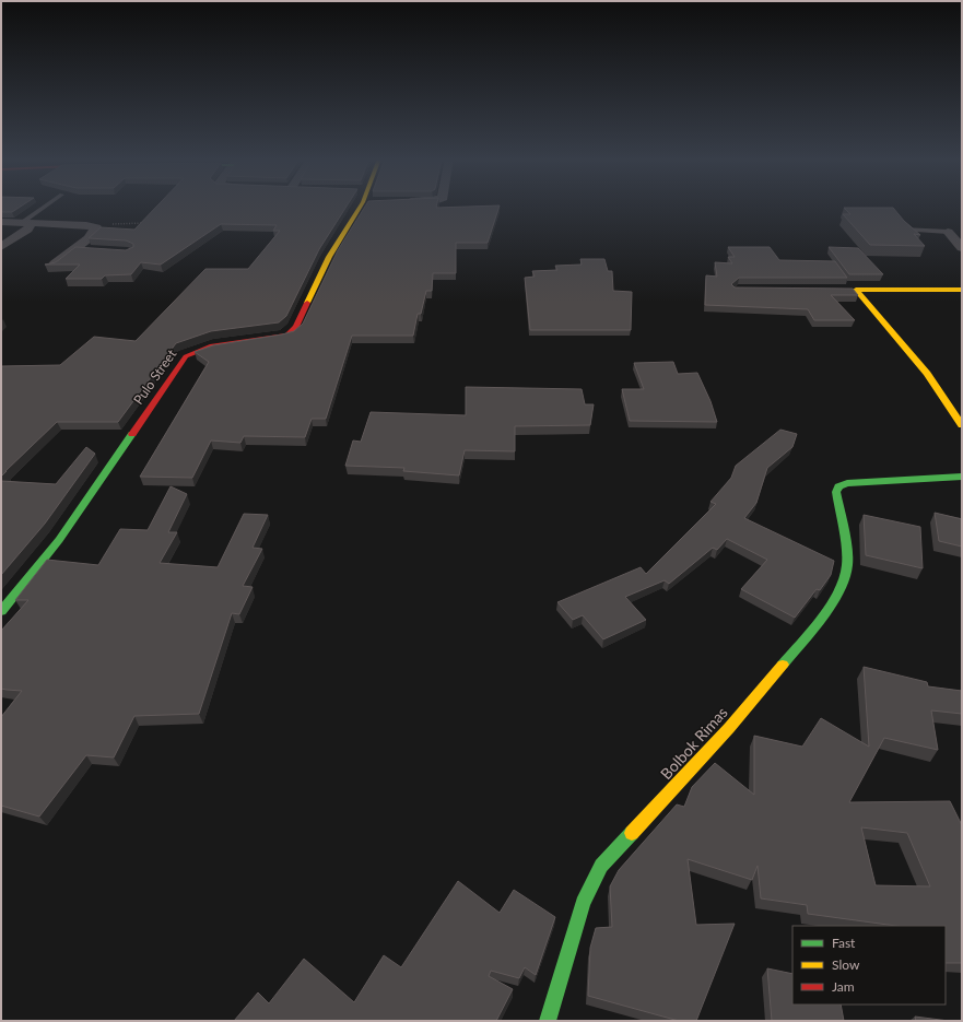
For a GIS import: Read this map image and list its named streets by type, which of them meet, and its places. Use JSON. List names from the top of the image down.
{
  "streets": {
    "street": ["Pulo Street", "Bolbok Rimas"]
  },
  "legend": ["Fast", "Slow", "Jam"]
}
